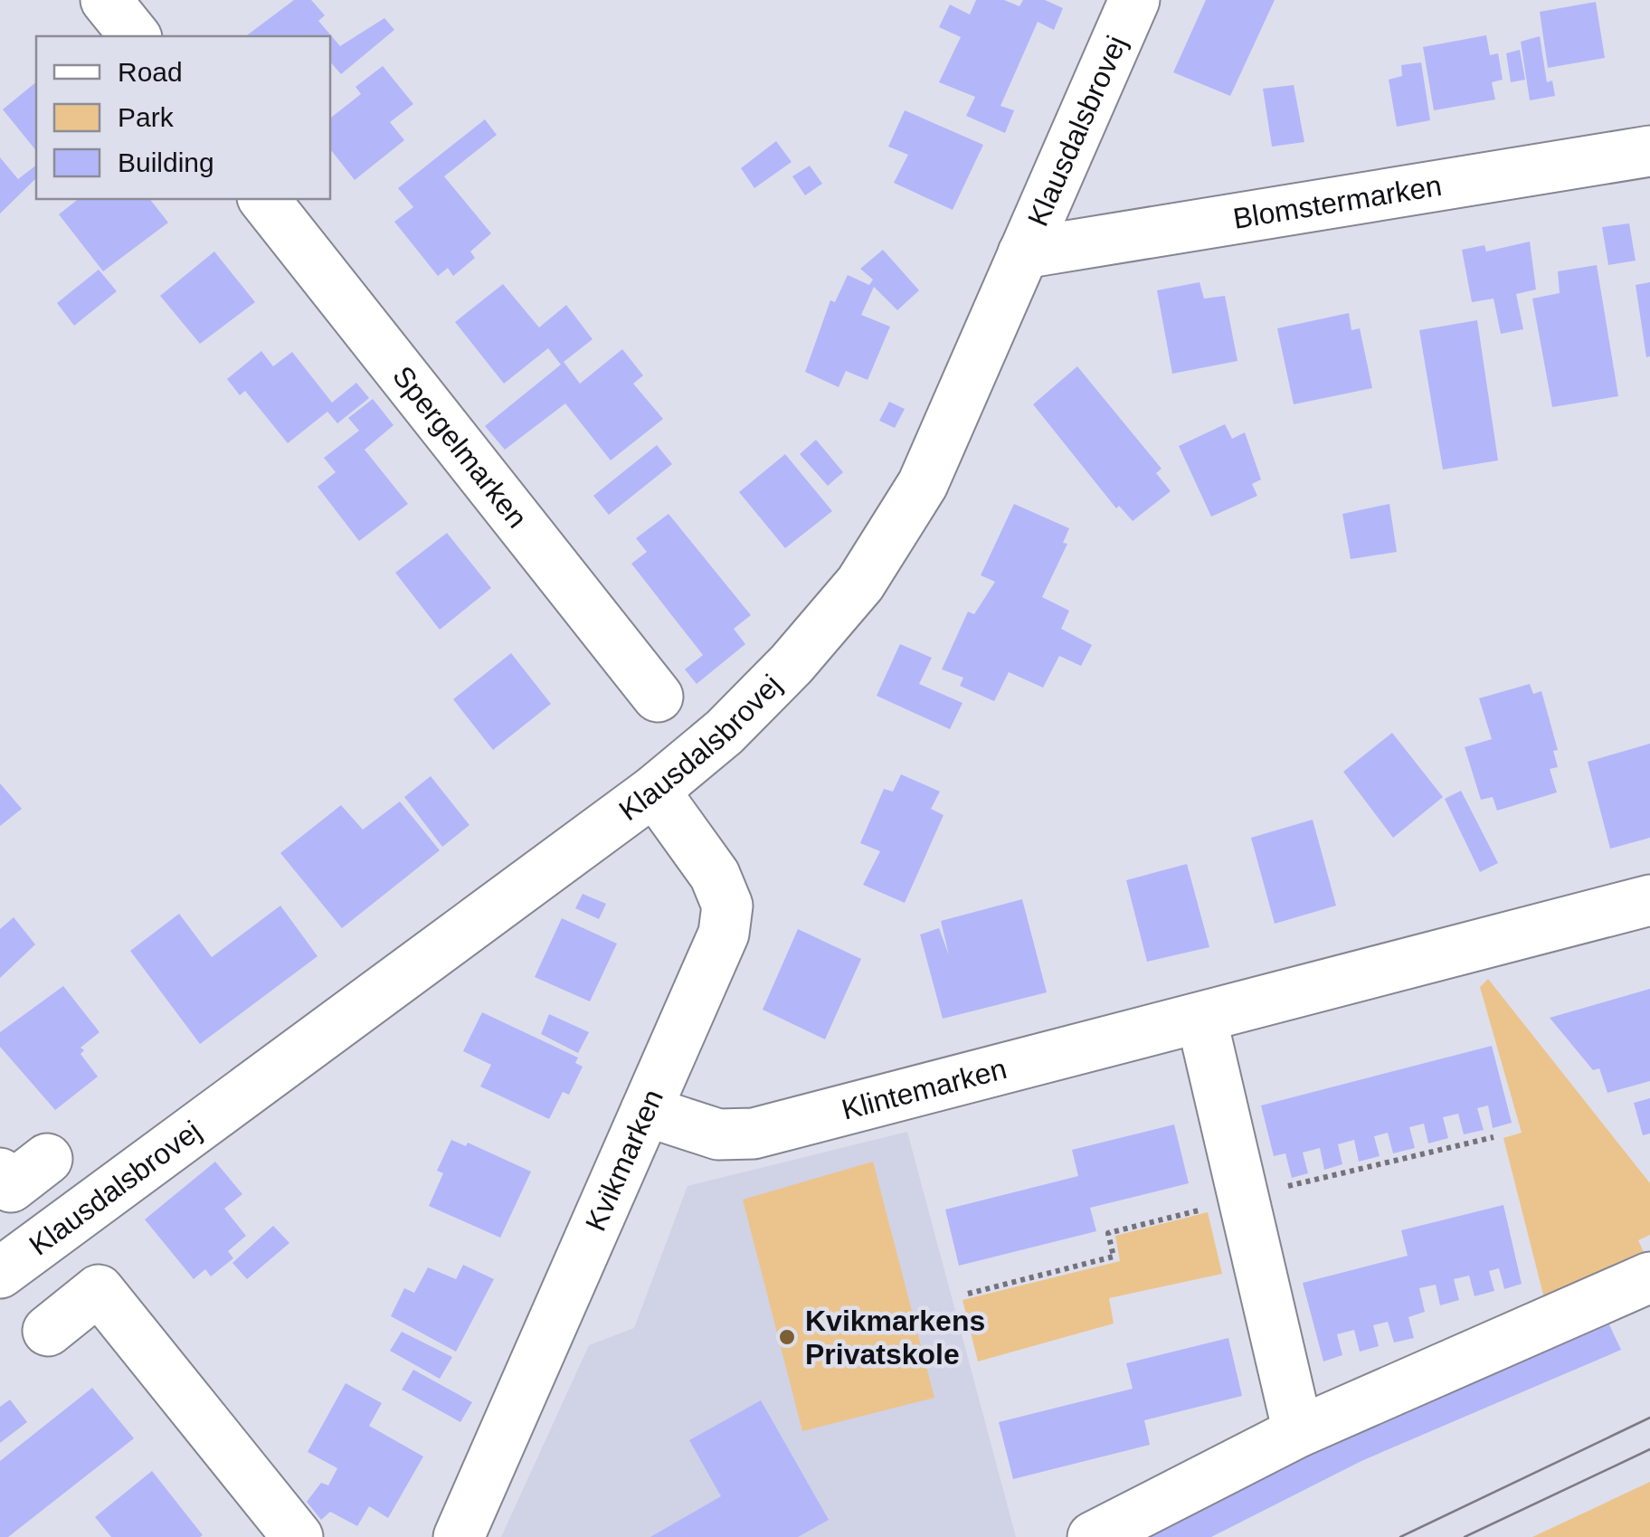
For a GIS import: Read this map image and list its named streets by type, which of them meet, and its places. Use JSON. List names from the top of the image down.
{
  "streets": {
    "street": [
      "Klausdalsbrovej",
      "Blomstermarken",
      "Spergelmarken",
      "Klintemarken",
      "Kvikmarken"
    ]
  },
  "crossings": [
    ["Klausdalsbrovej", "Blomstermarken"],
    ["Klausdalsbrovej", "Kvikmarken"],
    ["Klintemarken", "Kvikmarken"]
  ],
  "places": ["Kvikmarkens Privatskole"],
  "legend": ["Road", "Park", "Building"]
}
